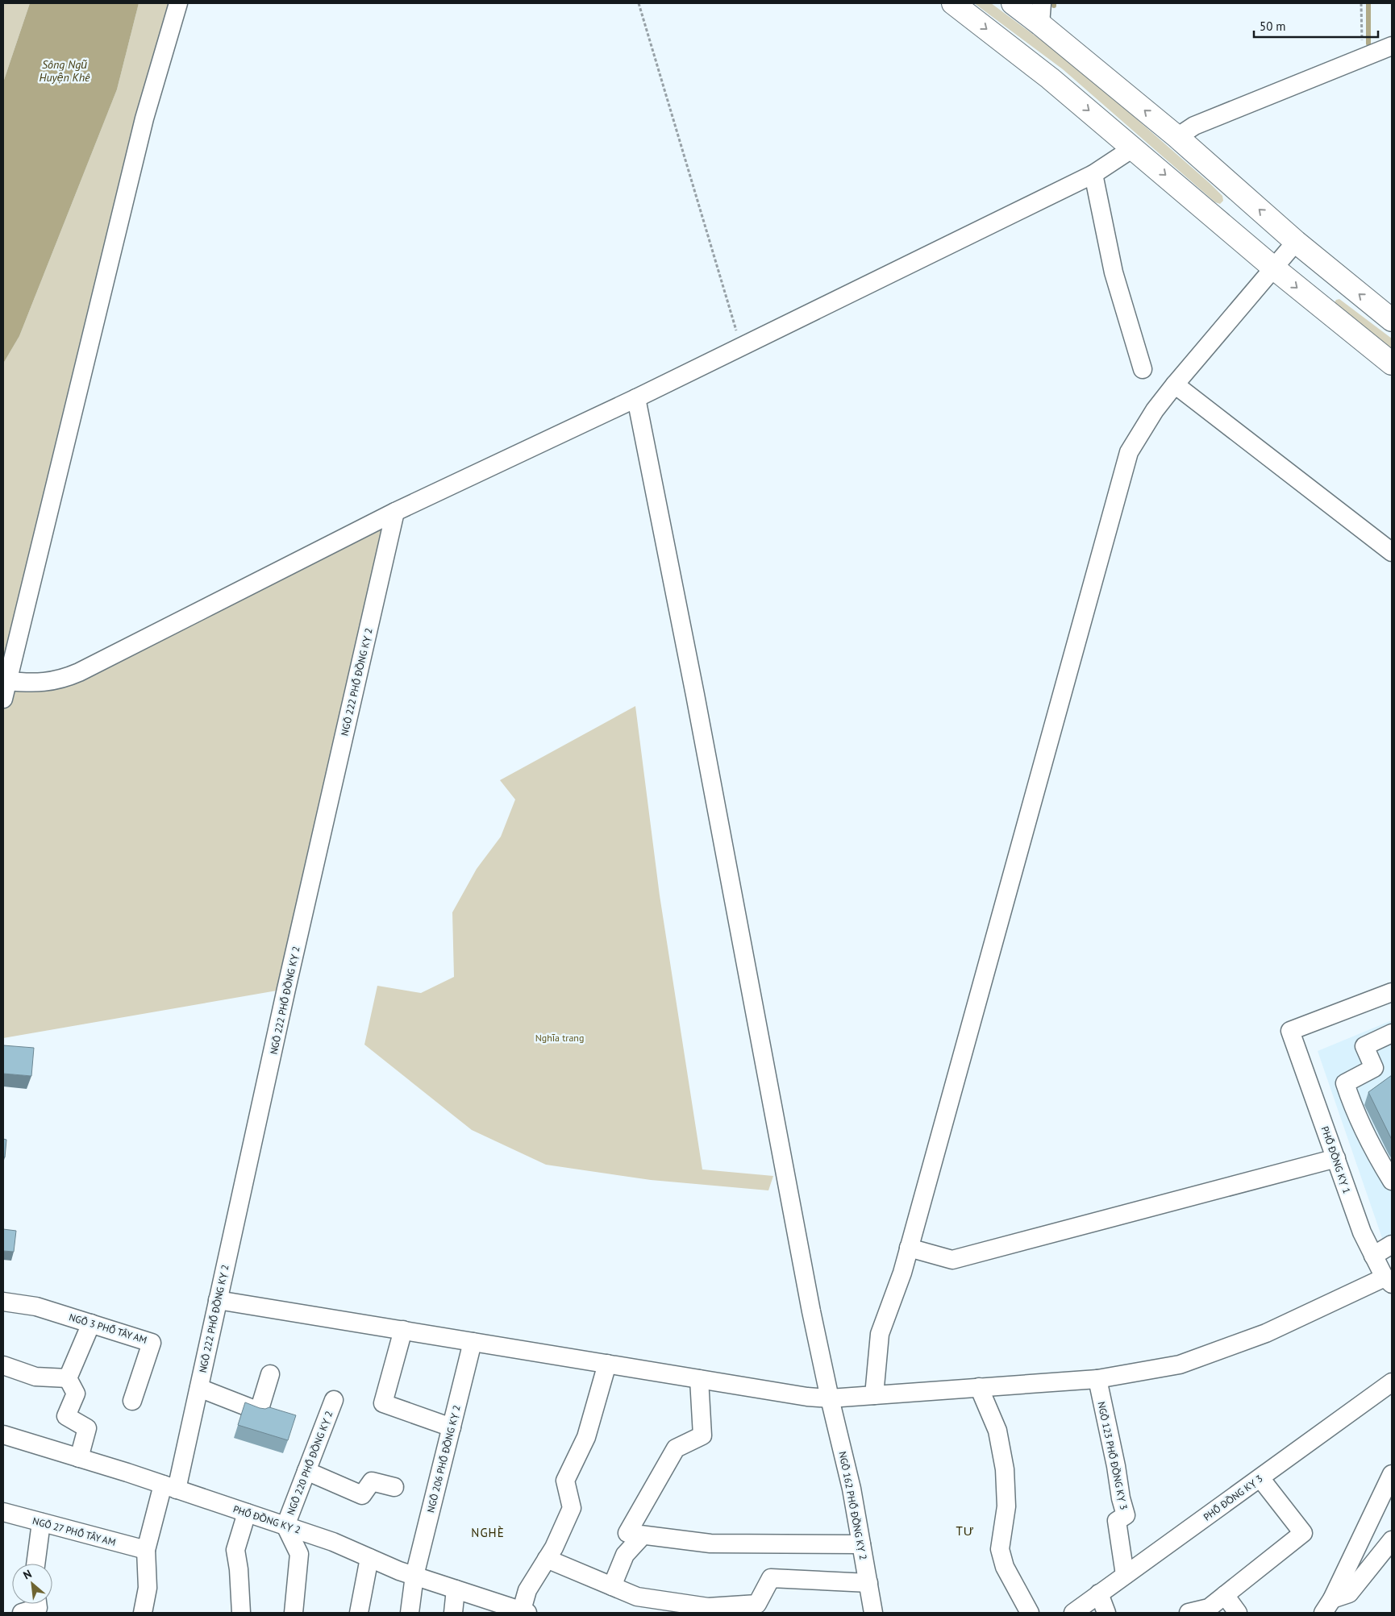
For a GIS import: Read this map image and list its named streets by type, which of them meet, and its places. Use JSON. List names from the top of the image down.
{
  "streets": {
    "street": [
      "NGÕ 222 PHỐ ĐỒNG KỴ 2",
      "PHỐ ĐỒNG KỴ 1",
      "NGÕ 3 PHỐ TÂY AM",
      "NGÕ 123 PHỐ ĐỒNG KỴ 3",
      "NGÕ 206 PHỐ ĐỒNG KỴ 2",
      "NGÕ 220 PHỐ ĐỒNG KỴ 2",
      "PHỐ ĐỒNG KỴ 3",
      "NGÕ 162 PHỐ ĐỒNG KỴ 2",
      "PHỐ ĐỒNG KỴ 2",
      "NGÕ 27 PHỐ TÂY AM"
    ]
  },
  "crossings": [
    ["NGÕ 222 PHỐ ĐỒNG KỴ 2", "PHỐ ĐỒNG KỴ 2"],
    ["NGÕ 222 PHỐ ĐỒNG KỴ 2", "NGÕ 27 PHỐ TÂY AM"],
    ["NGÕ 123 PHỐ ĐỒNG KỴ 3", "PHỐ ĐỒNG KỴ 3"],
    ["NGÕ 206 PHỐ ĐỒNG KỴ 2", "PHỐ ĐỒNG KỴ 2"],
    ["NGÕ 220 PHỐ ĐỒNG KỴ 2", "PHỐ ĐỒNG KỴ 2"]
  ],
  "districts": ["TƯ", "NGHÈ"],
  "water": ["Sông Ngũ Huyện Khê"],
  "parks": ["Nghĩa trang"],
  "scale_bar": "50 m",
  "north": "top left"
}
